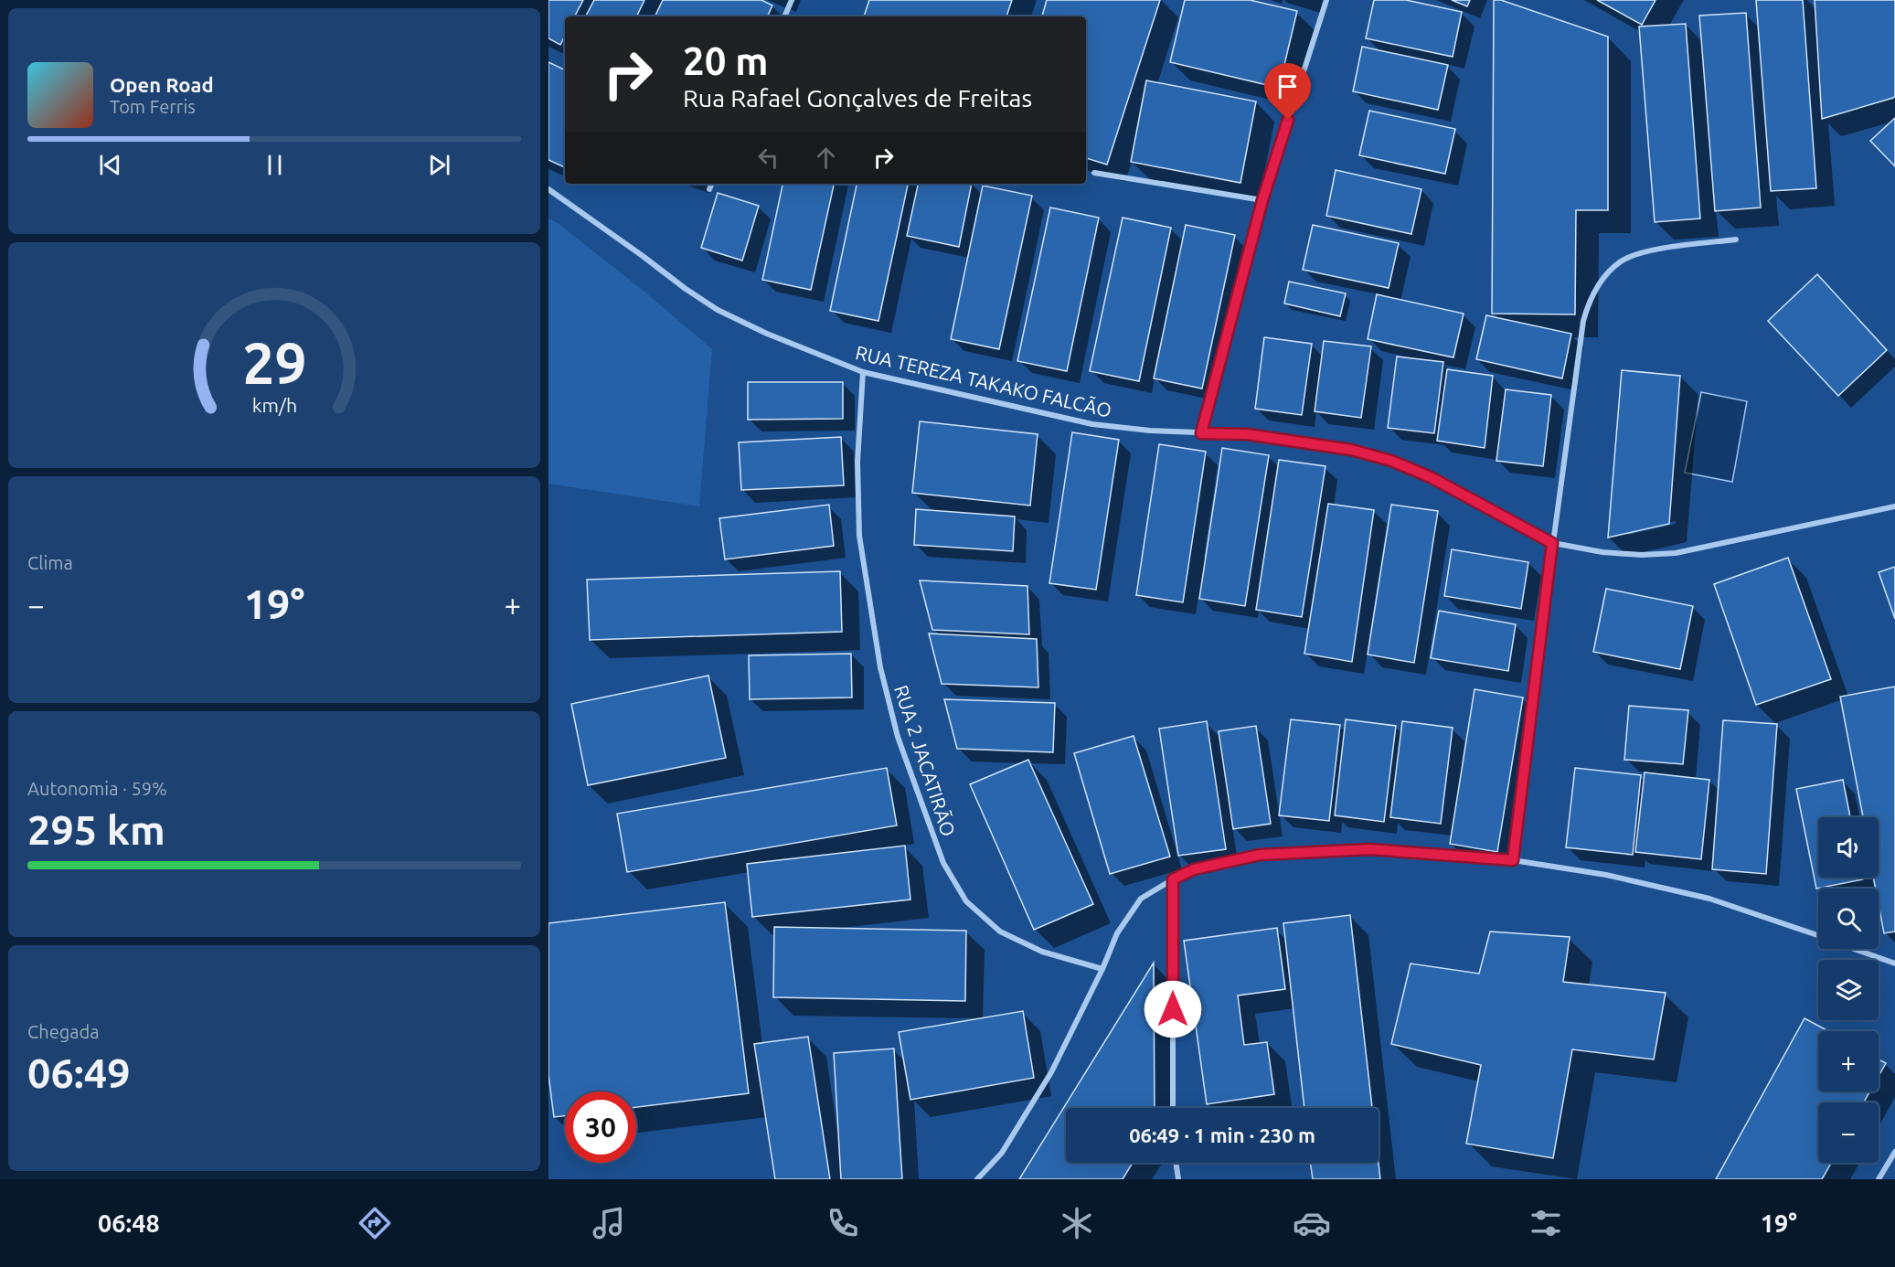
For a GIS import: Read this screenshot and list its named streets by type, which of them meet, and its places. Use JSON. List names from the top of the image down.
{
  "streets": {
    "street": ["RUA TEREZA TAKAKO FALCÃO", "RUA 2 JACATIRÃO"]
  },
  "crossings": [
    ["RUA TEREZA TAKAKO FALCÃO", "RUA 2 JACATIRÃO"]
  ],
  "page": {
    "turn": ["20 m", "Rua Rafael Gonçalves de Freitas"],
    "song": ["Open Road", "Tom Ferris"],
    "tile": [
      "Clima",
      ["Autonomia · 59%", "295 km"],
      ["Chegada", "06:49"]
    ],
    "heat": ["−", "19°", "+"],
    "map_buttons": ["+", "−"],
    "limit": "30",
    "trip": "06:49 · 1 min · 230 m",
    "tabs": ["06:48", "19°"],
    "gauge": ["29", "km/h"]
  }
}
